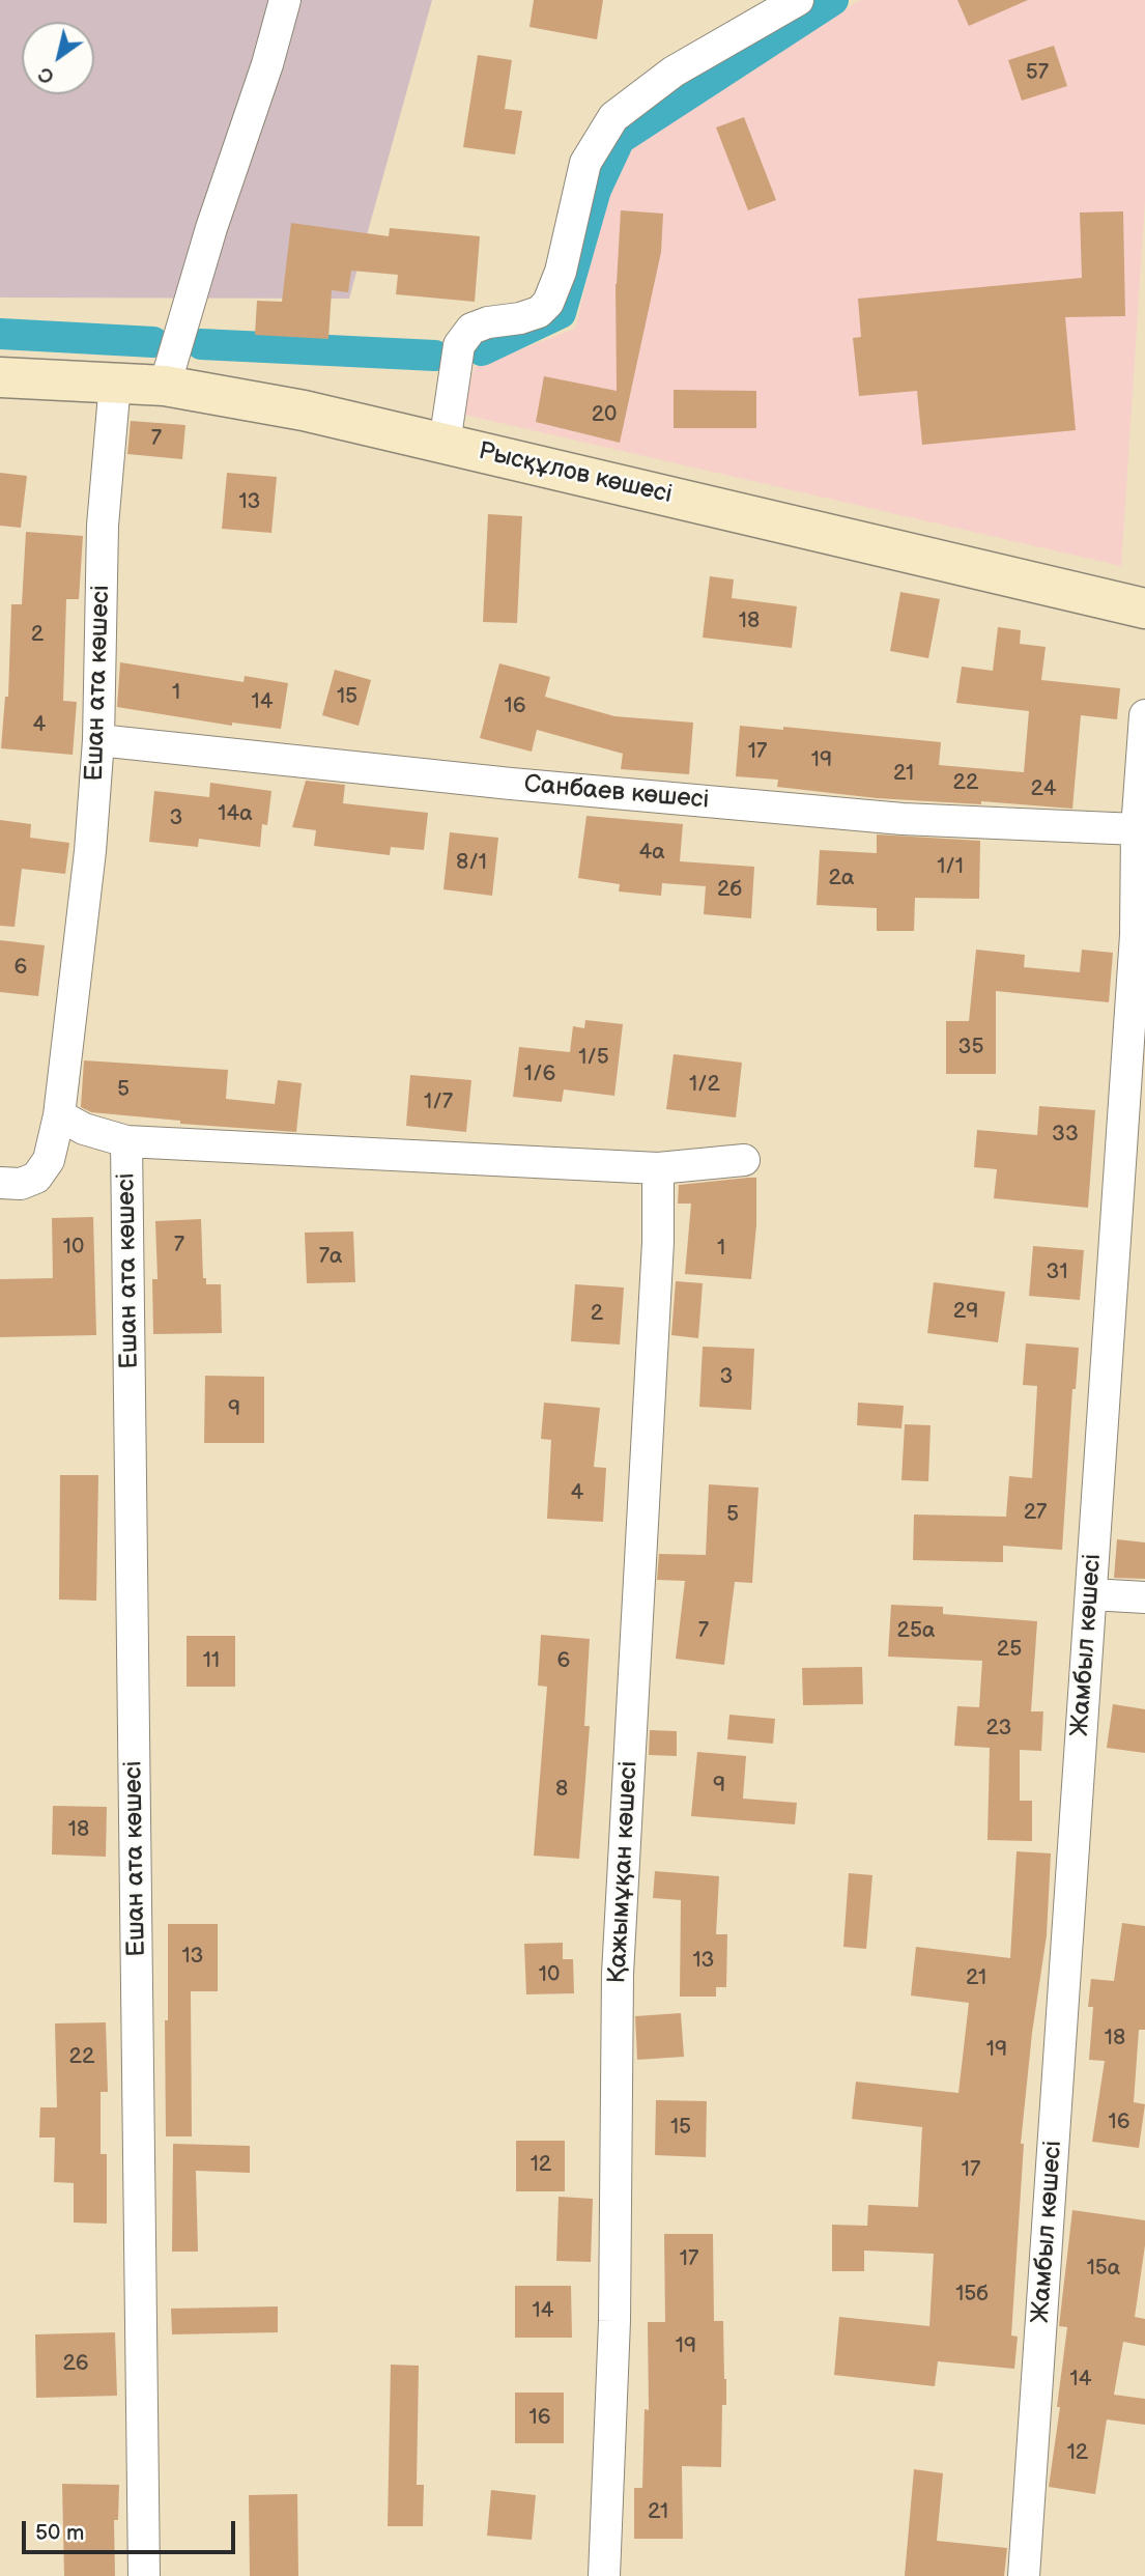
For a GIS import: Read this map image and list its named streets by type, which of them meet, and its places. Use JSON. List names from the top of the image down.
{
  "streets": {
    "street": [
      "Рысқұлов көшесі",
      "Ешан ата көшесі",
      "Санбаев көшесі",
      "Жамбыл көшесі",
      "Қажымұқан көшесі"
    ]
  },
  "crossings": [
    ["Рысқұлов көшесі", "Ешан ата көшесі"],
    ["Ешан ата көшесі", "Санбаев көшесі"],
    ["Санбаев көшесі", "Жамбыл көшесі"]
  ],
  "house_numbers": [
    "57",
    "20",
    "7",
    "13",
    "18",
    "2",
    "1",
    "15",
    "14",
    "16",
    "4",
    "17",
    "19",
    "21",
    "22",
    "24",
    "14а",
    "3",
    "4а",
    "8/1",
    "1/1",
    "2а",
    "2б",
    "6",
    "35",
    "1/5",
    "1/6",
    "1/2",
    "5",
    "1/7",
    "33",
    "7",
    "10",
    "1",
    "7а",
    "31",
    "29",
    "2",
    "3",
    "9",
    "4",
    "27",
    "5",
    "7",
    "25а",
    "25",
    "11",
    "6",
    "23",
    "9",
    "8",
    "18",
    "13",
    "13",
    "10",
    "21",
    "18",
    "19",
    "22",
    "16",
    "15",
    "12",
    "17",
    "17",
    "15а",
    "15б",
    "14",
    "19",
    "26",
    "14",
    "16",
    "12",
    "21"
  ],
  "scale_bar": "50 m",
  "north": "bottom left"
}
